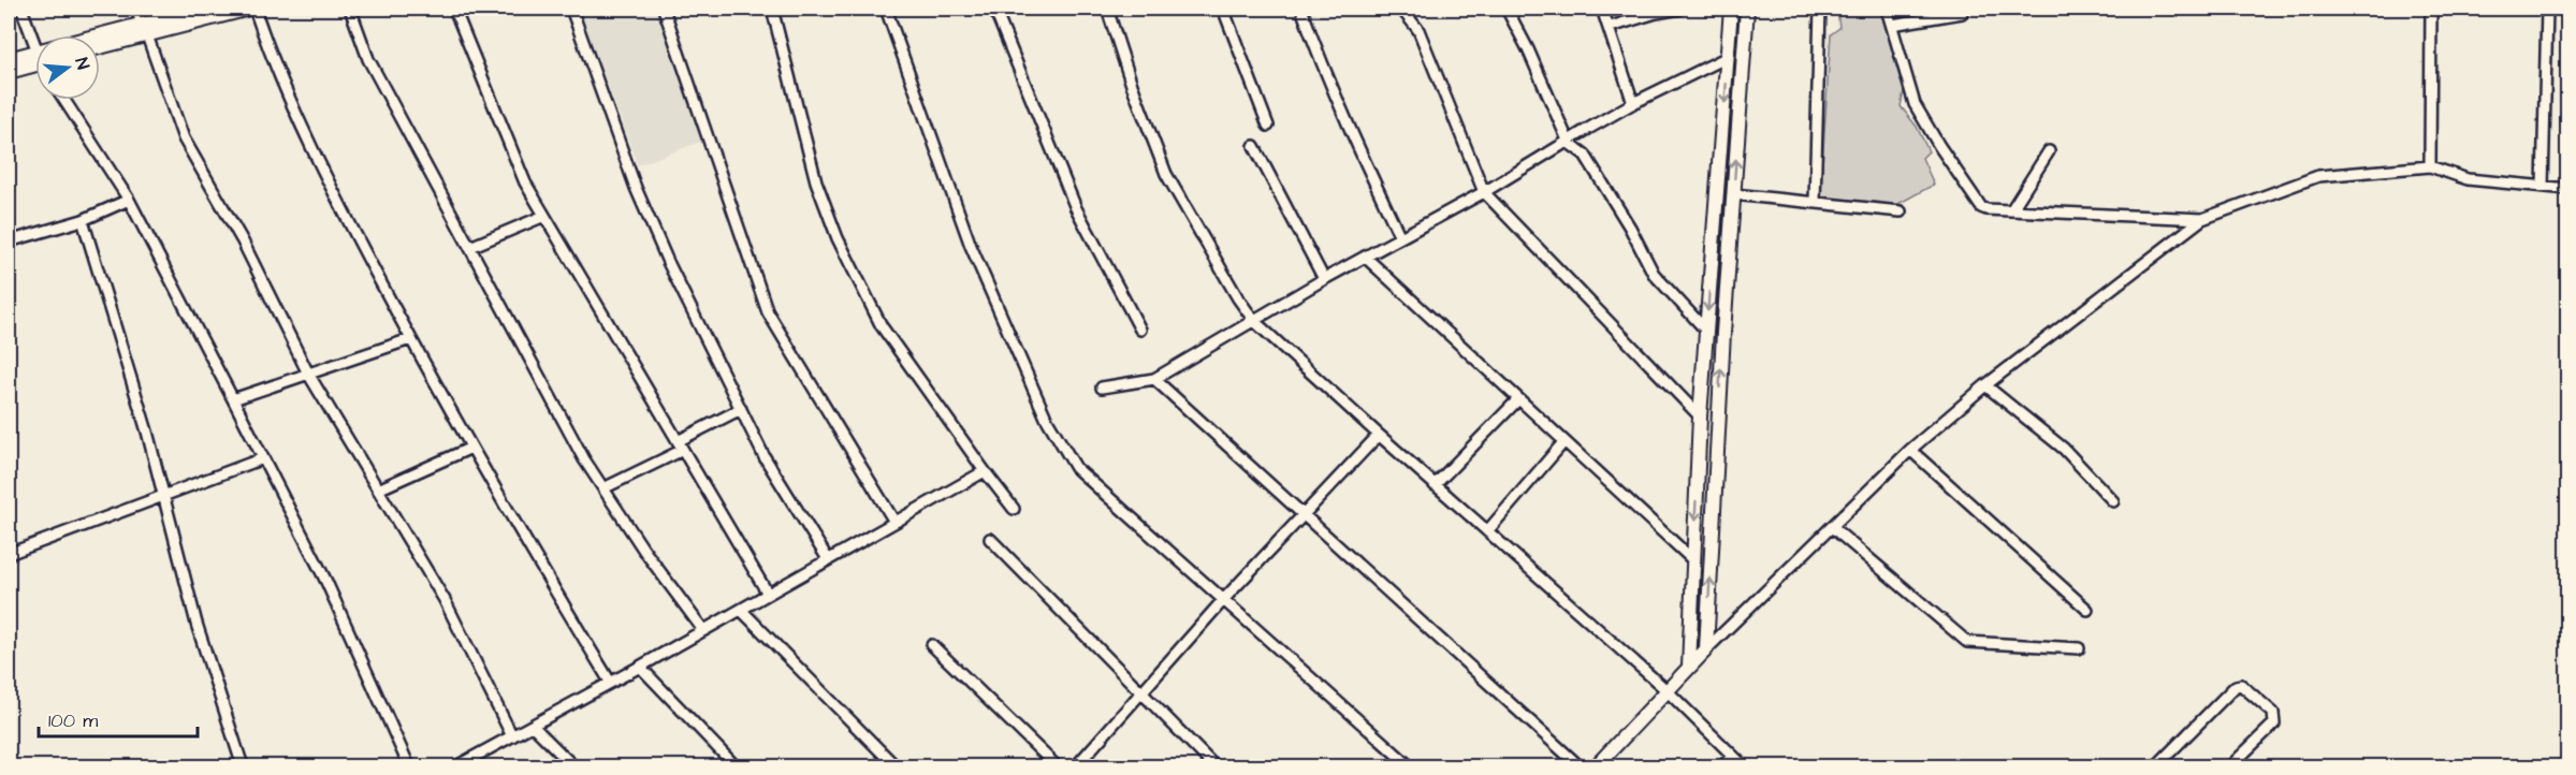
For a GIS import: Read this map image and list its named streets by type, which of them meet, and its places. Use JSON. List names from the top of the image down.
{
  "scale_bar": "100 m",
  "north": "right"
}
